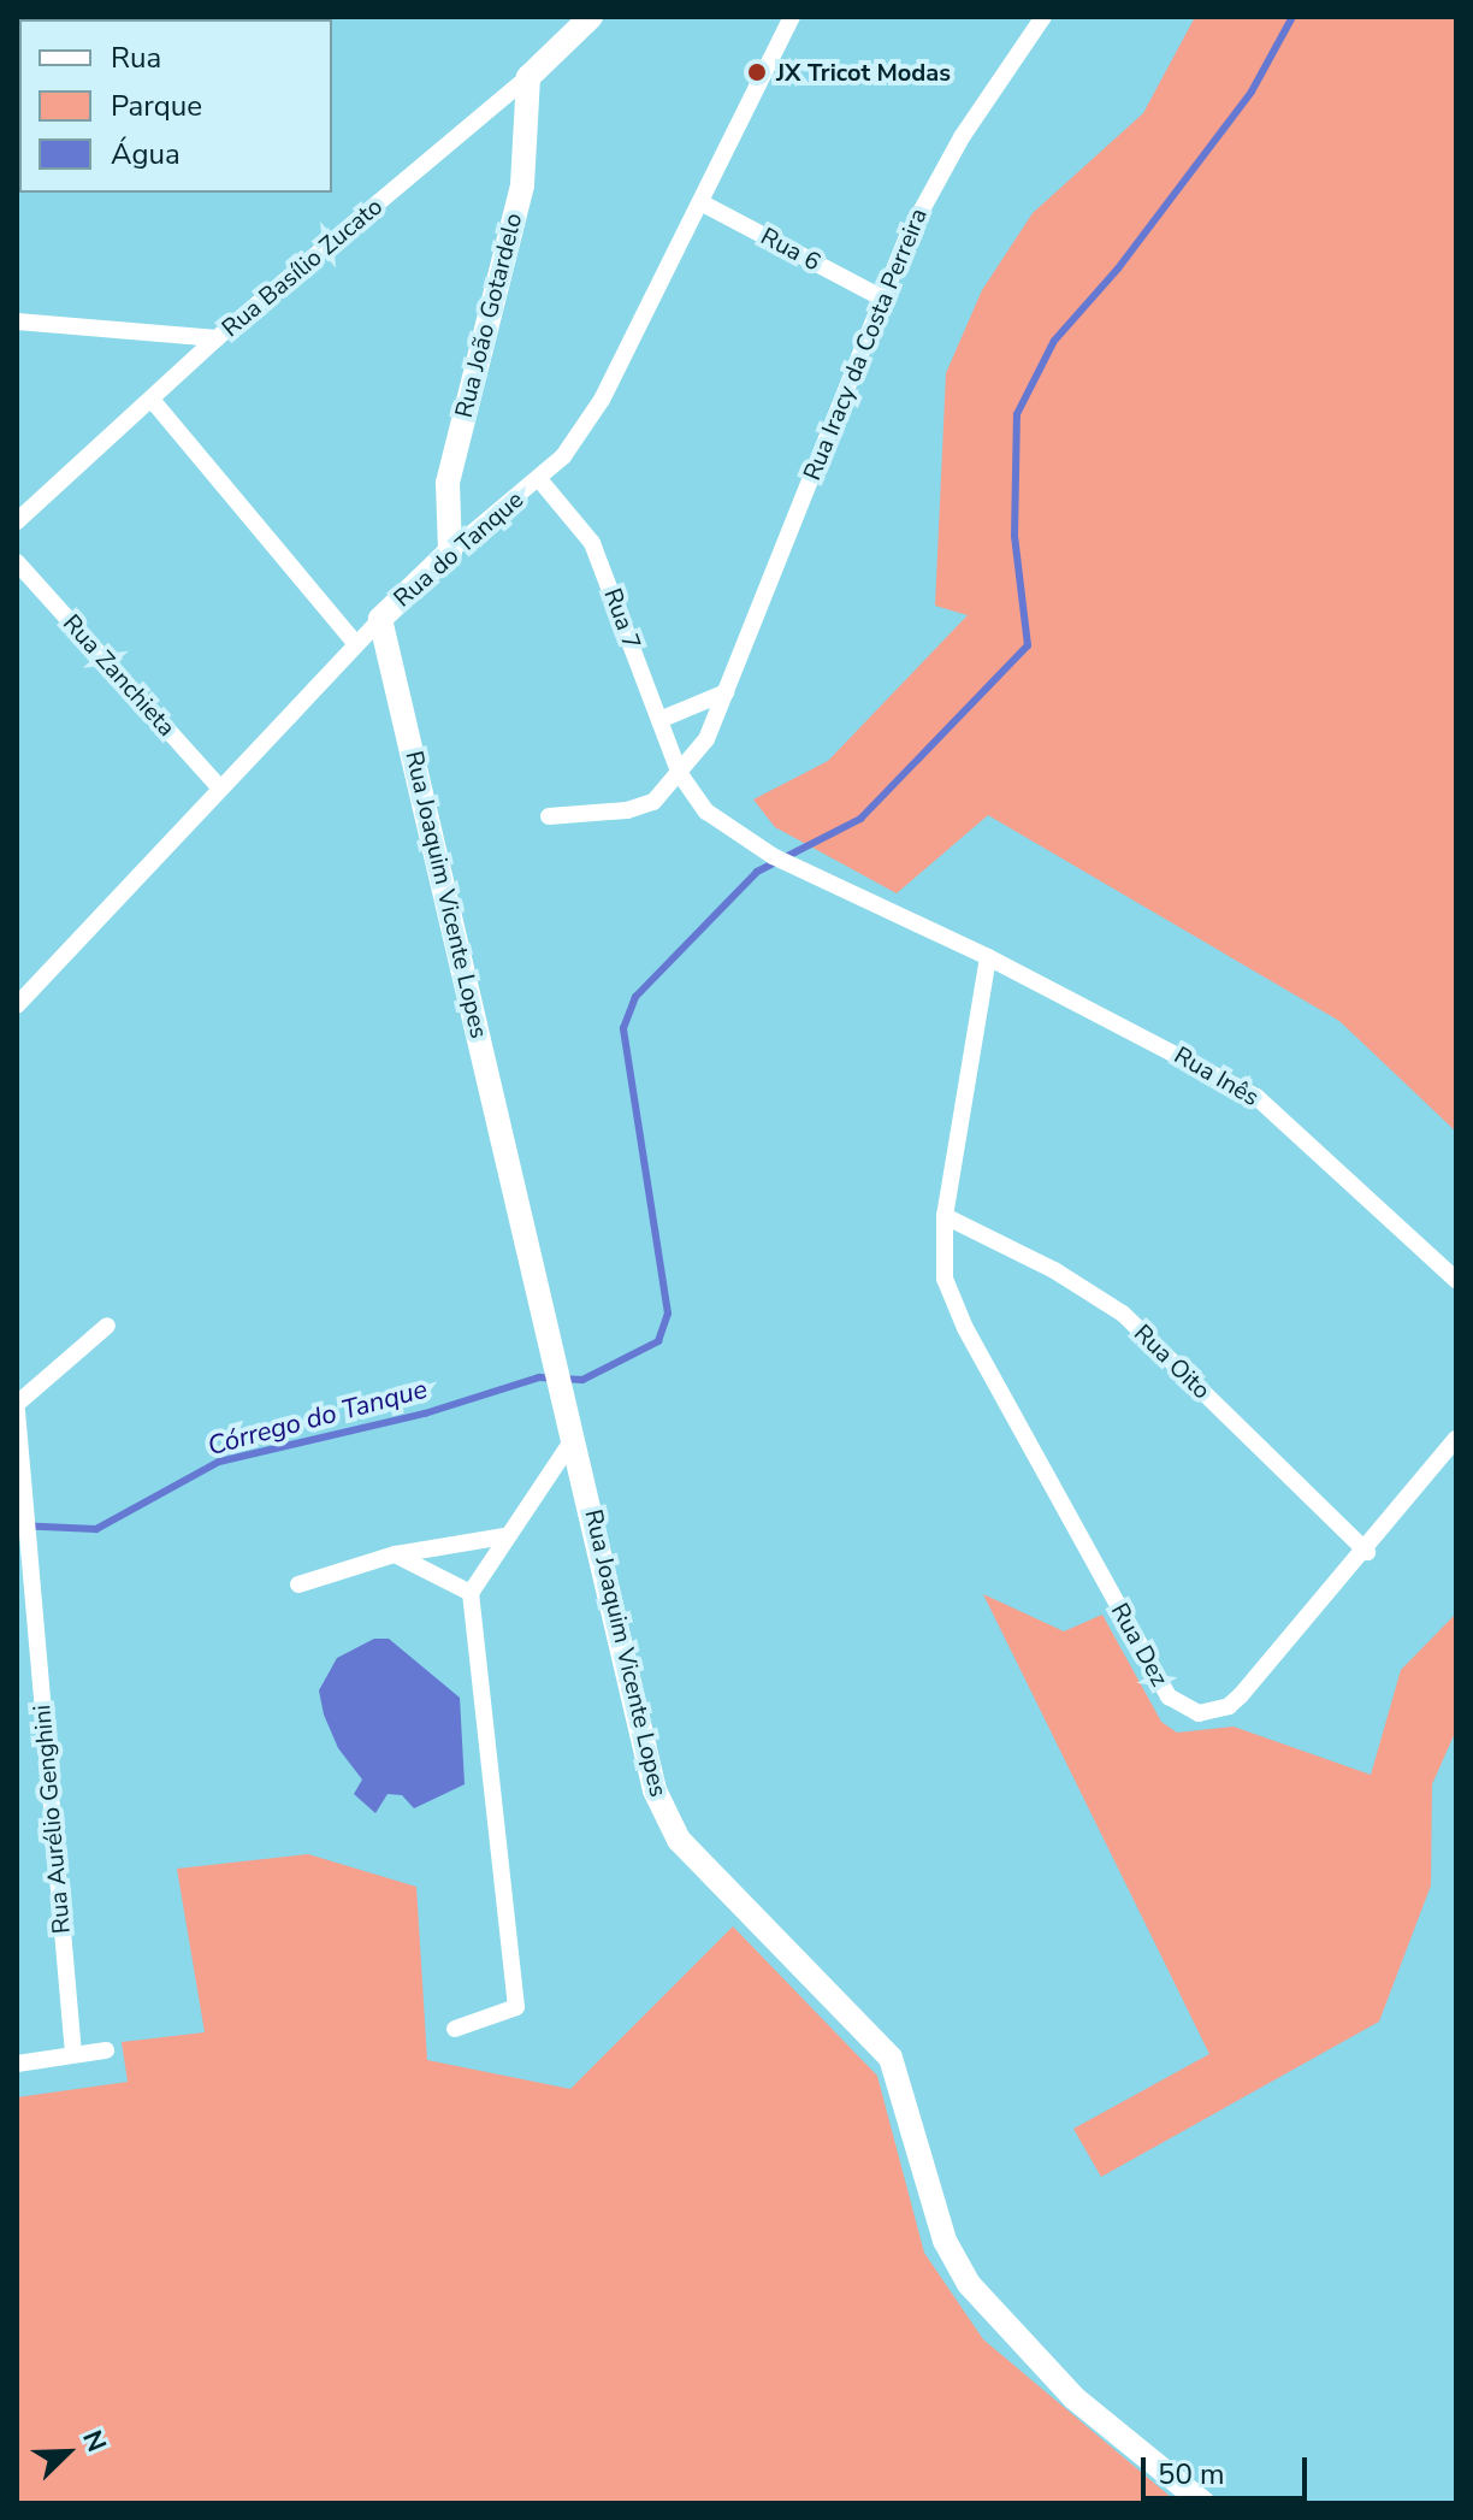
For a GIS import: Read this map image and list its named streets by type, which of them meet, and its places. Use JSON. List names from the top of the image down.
{
  "streets": {
    "street": [
      "Rua 6",
      "Rua Basílio Zucato",
      "Rua João Gotardelo",
      "Rua Iracy da Costa Perreira",
      "Rua do Tanque",
      "Rua 7",
      "Rua Zanchieta",
      "Rua Joaquim Vicente Lopes",
      "Rua Inês",
      "Rua Oito",
      "Rua Dez",
      "Rua Aurélio Genghini"
    ]
  },
  "crossings": [
    ["Rua 6", "Rua Iracy da Costa Perreira"],
    ["Rua 6", "Rua do Tanque"],
    ["Rua Basílio Zucato", "Rua João Gotardelo"],
    ["Rua João Gotardelo", "Rua do Tanque"],
    ["Rua Iracy da Costa Perreira", "Rua 7"],
    ["Rua Iracy da Costa Perreira", "Rua Inês"],
    ["Rua do Tanque", "Rua 7"],
    ["Rua do Tanque", "Rua Zanchieta"],
    ["Rua do Tanque", "Rua Joaquim Vicente Lopes"],
    ["Rua 7", "Rua Inês"],
    ["Rua Oito", "Rua Dez"]
  ],
  "water": ["Córrego do Tanque"],
  "places": ["JX Tricot Modas"],
  "legend": ["Rua", "Parque", "Água"],
  "scale_bar": "50 m",
  "north": "top right"
}
